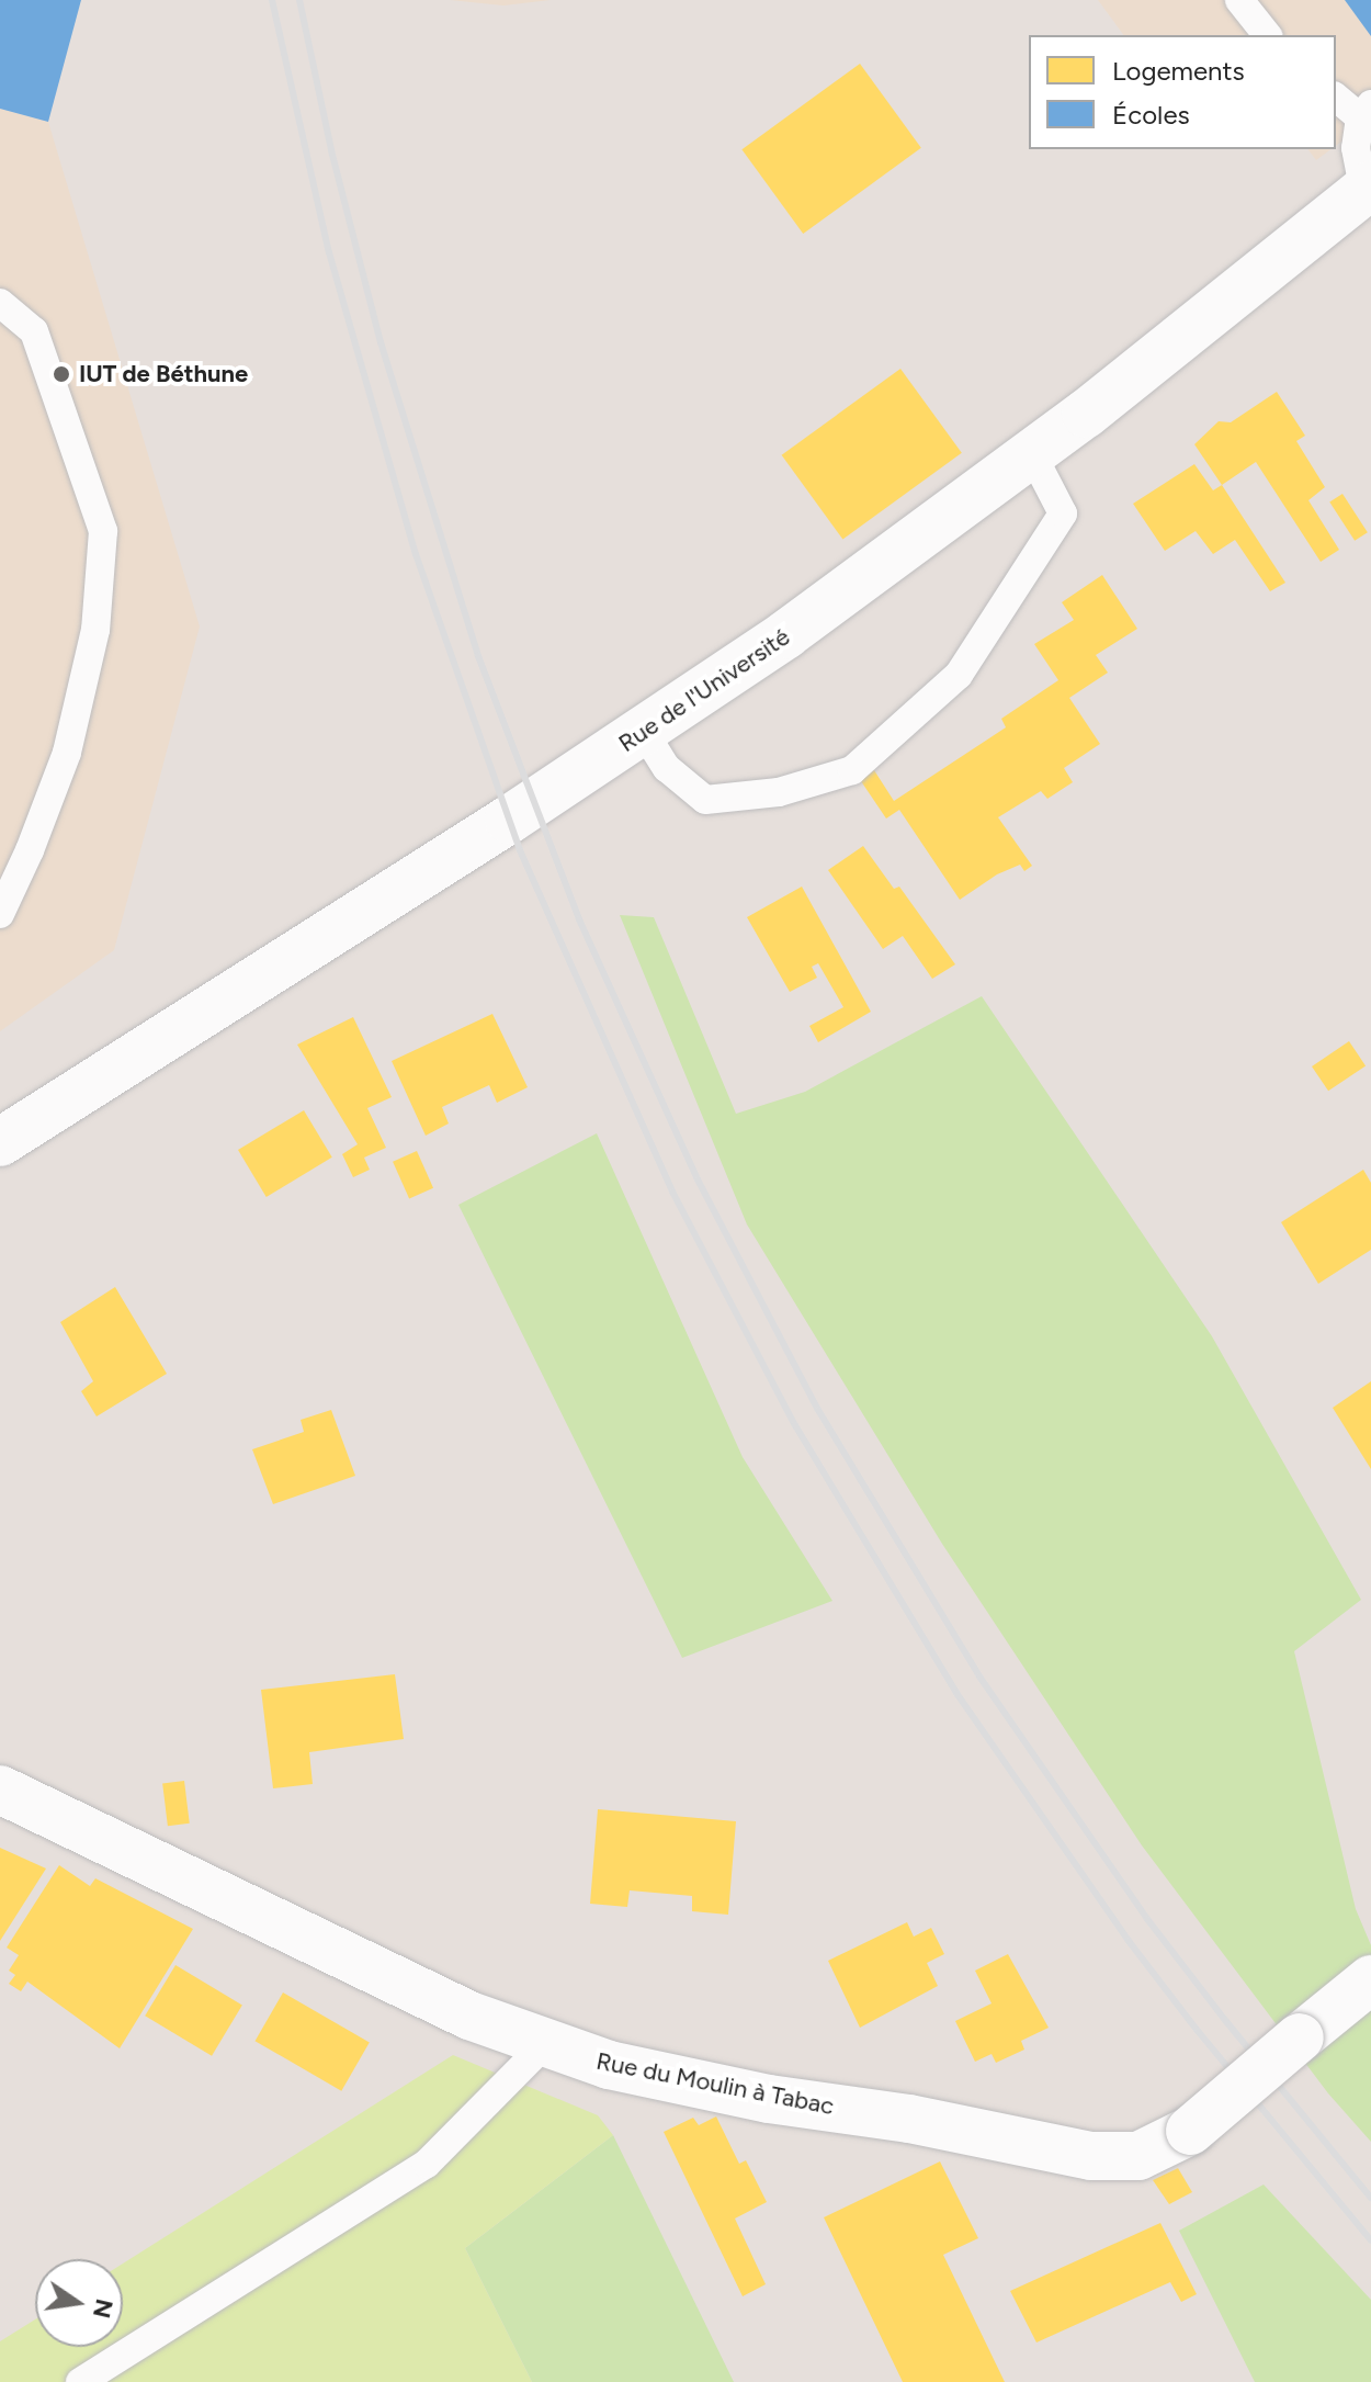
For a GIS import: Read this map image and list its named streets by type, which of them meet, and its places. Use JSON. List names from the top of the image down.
{
  "streets": {
    "street": ["Rue de l'Université", "Rue du Moulin à Tabac"]
  },
  "places": ["IUT de Béthune"],
  "legend": ["Logements", "Écoles"],
  "north": "right"
}
